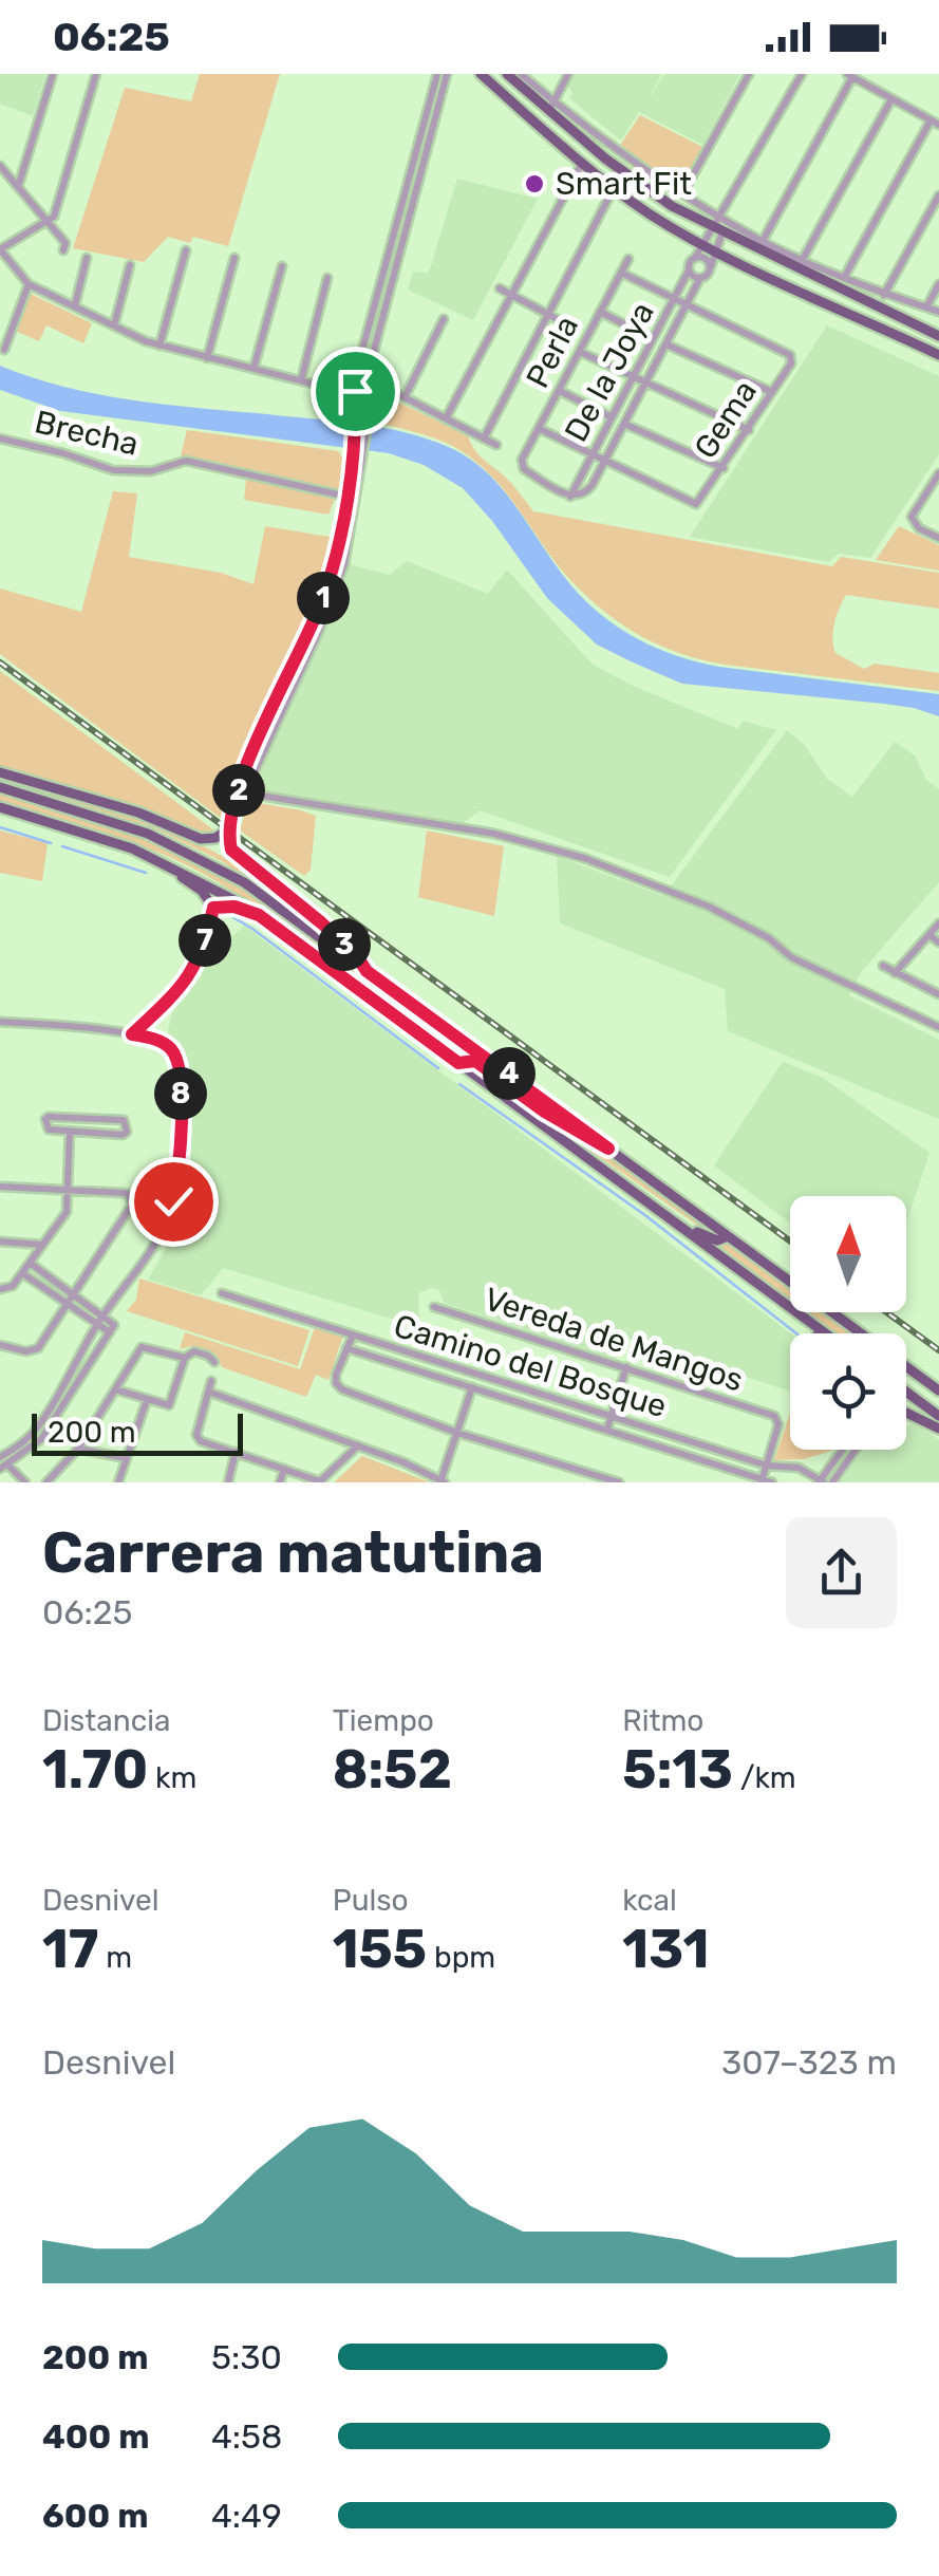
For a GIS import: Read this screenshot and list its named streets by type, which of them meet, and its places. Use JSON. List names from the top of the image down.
{
  "streets": {
    "street": [
      "Perla",
      "De la Joya",
      "Gema",
      "Brecha",
      "Vereda de Mangos",
      "Camino del Bosque"
    ]
  },
  "crossings": [
    ["Perla", "De la Joya"],
    ["De la Joya", "Gema"],
    ["Vereda de Mangos", "Camino del Bosque"]
  ],
  "places": ["Smart Fit"],
  "scale_bar": "200 m",
  "north": "top",
  "page": {
    "status": "06:25",
    "pins": [
      "1",
      "2",
      "7",
      "3",
      "4",
      "8"
    ],
    "scale": "200 m",
    "heading": ["Carrera matutina", "06:25"],
    "stats": [
      ["Distancia", "1.70 km"],
      ["Tiempo", "8:52"],
      ["Ritmo", "5:13 /km"],
      ["Desnivel", "17 m"],
      ["Pulso", "155 bpm"],
      ["kcal", "131"]
    ],
    "chart": ["Desnivel", "307–323 m"],
    "list": [
      {
        "name": "200 m",
        "note": "5:30"
      },
      {
        "name": "400 m",
        "note": "4:58"
      },
      {
        "name": "600 m",
        "note": "4:49"
      }
    ]
  }
}
